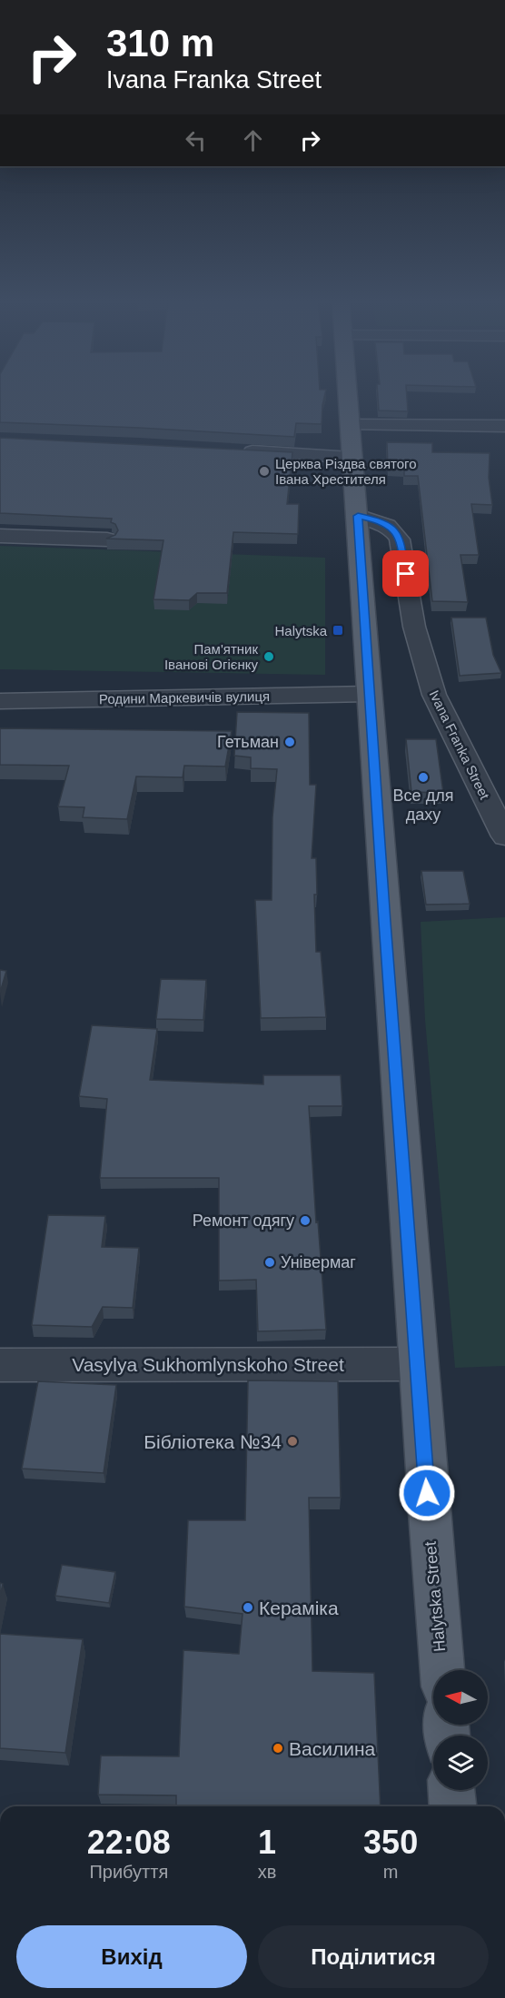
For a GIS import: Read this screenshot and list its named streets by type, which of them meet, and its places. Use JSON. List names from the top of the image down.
{
  "streets": {
    "main road": ["Halytska Street"],
    "street": ["Родини Маркевичів вулиця", "Ivana Franka Street", "Vasylya Sukhomlynskoho Street"]
  },
  "crossings": [
    ["Родини Маркевичів вулиця", "Halytska Street"],
    ["Ivana Franka Street", "Halytska Street"],
    ["Vasylya Sukhomlynskoho Street", "Halytska Street"]
  ],
  "places": {
    "other": [
      "Церква Різдва святого Івана Хрестителя",
      "Пам'ятник Іванові Огієнку",
      "Гетьман",
      "Все для даху",
      "Ремонт одягу",
      "Універмаг",
      "Бібліотека №34",
      "Кераміка",
      "Василина"
    ],
    "transit": ["Halytska"]
  },
  "north": "left",
  "page": {
    "turn": ["310 m", "Ivana Franka Street"],
    "eta": [
      "22:08",
      "Прибуття",
      "1",
      "хв",
      "350",
      "m"
    ],
    "buttons": ["Вихід", "Поділитися"]
  }
}
